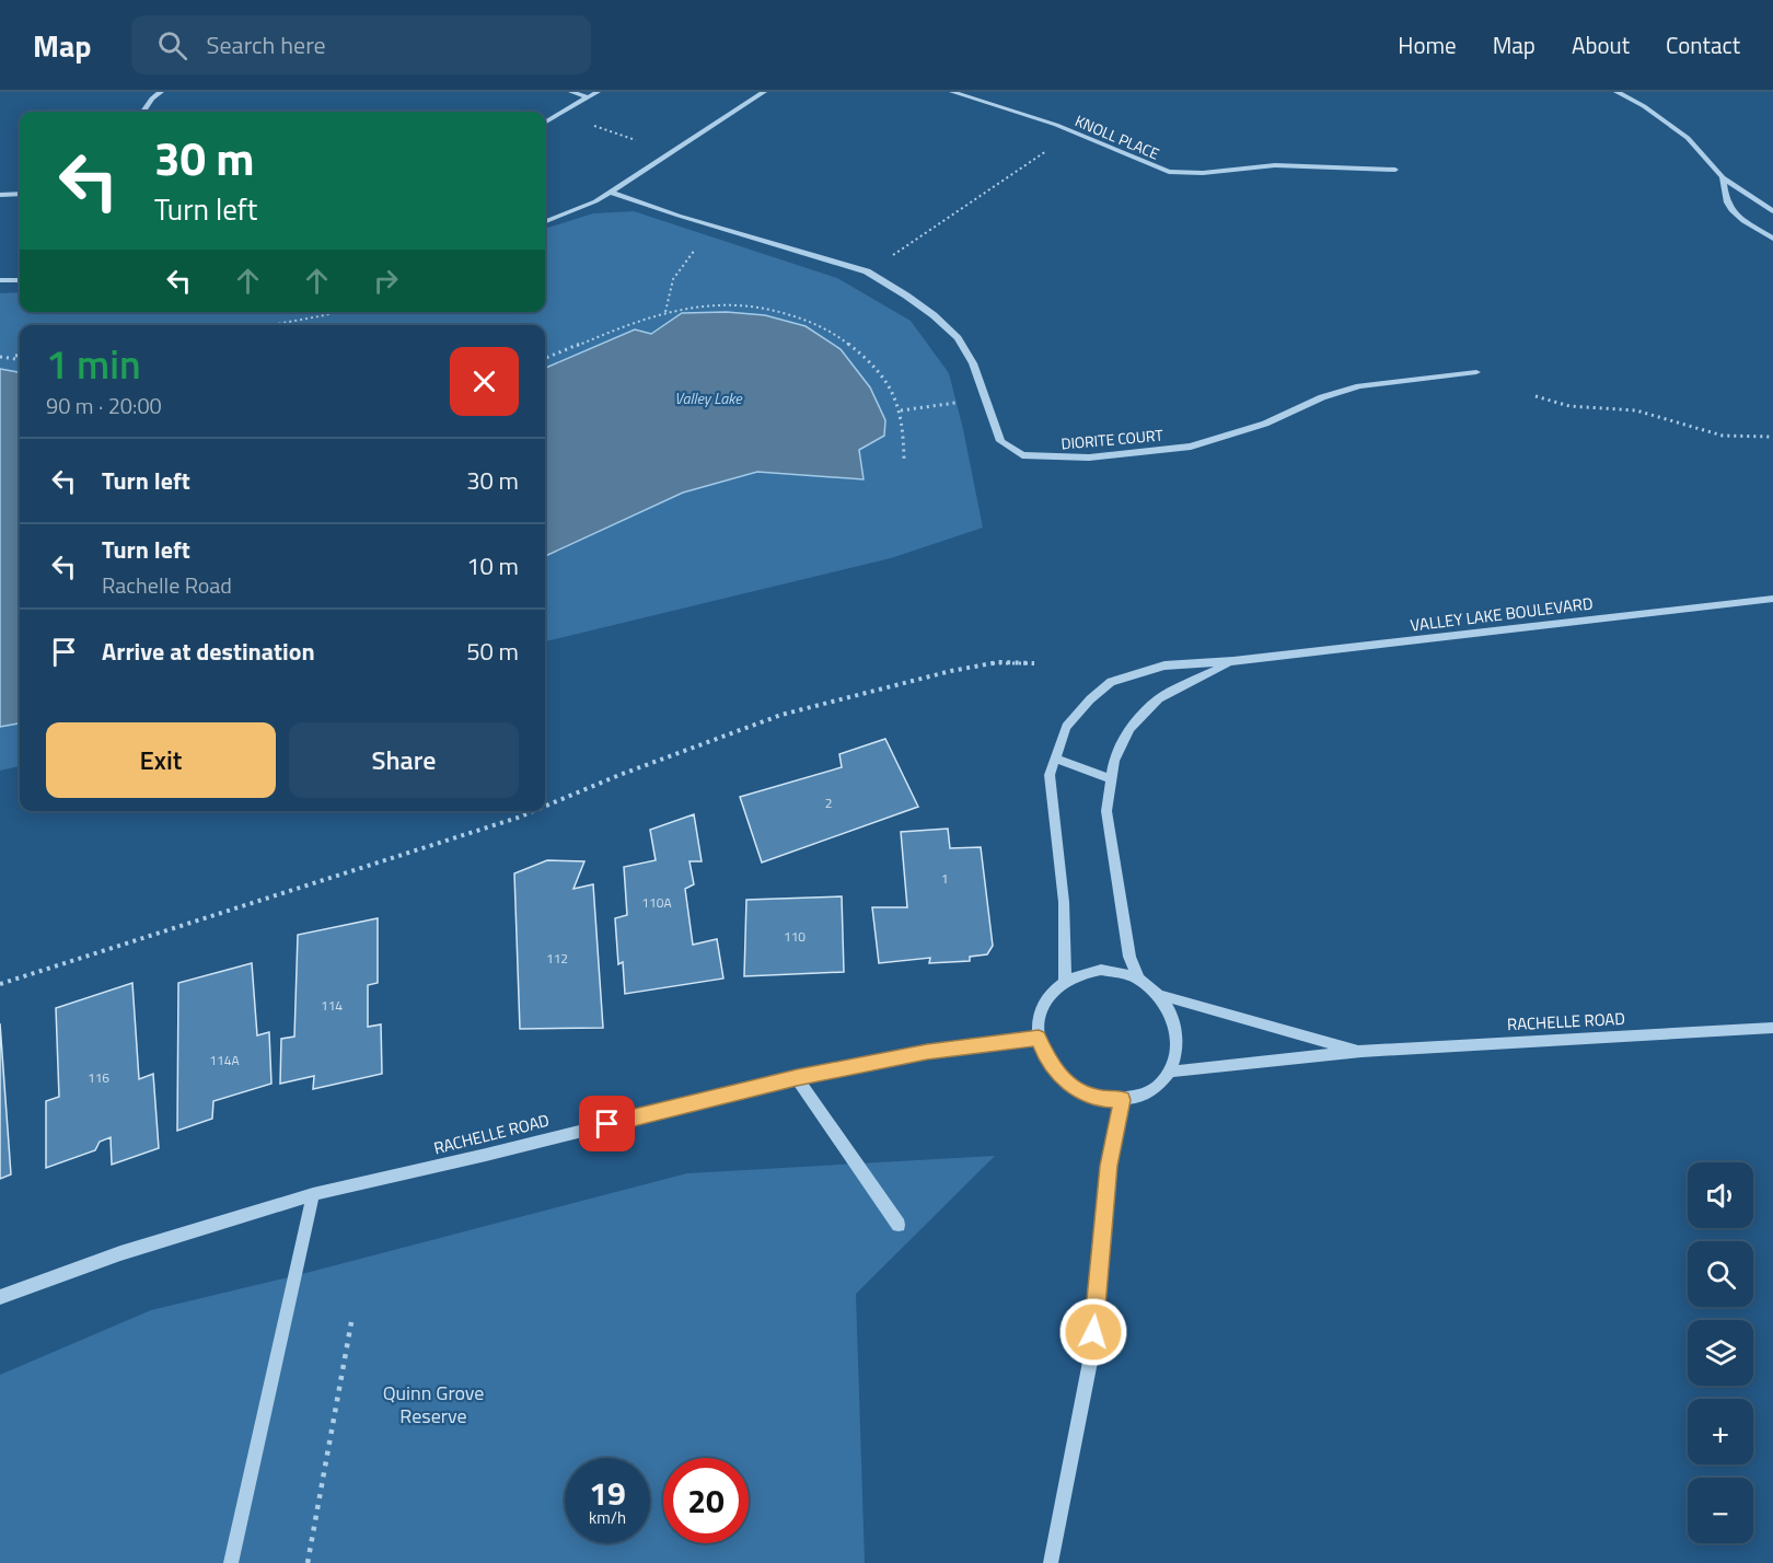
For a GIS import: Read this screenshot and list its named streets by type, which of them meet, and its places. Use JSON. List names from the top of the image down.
{
  "streets": {
    "street": [
      "KNOLL PLACE",
      "DIORITE COURT",
      "VALLEY LAKE BOULEVARD",
      "RACHELLE ROAD"
    ]
  },
  "crossings": [
    ["VALLEY LAKE BOULEVARD", "RACHELLE ROAD"]
  ],
  "water": ["Valley Lake"],
  "parks": ["Quinn Grove Reserve"],
  "house_numbers": [
    "2",
    "1",
    "110A",
    "110",
    "112",
    "114",
    "114A",
    "116"
  ],
  "page": {
    "header": "Map",
    "search": "Search here",
    "nav": [
      "Home",
      "Map",
      "About",
      "Contact"
    ],
    "turn": ["30 m", "Turn left"],
    "heading": ["1 min", "90 m · 20:00"],
    "list": [
      {
        "name": "Turn left",
        "value": "30 m"
      },
      {
        "name": "Turn left",
        "note": "Rachelle Road",
        "value": "10 m"
      },
      {
        "name": "Arrive at destination",
        "value": "50 m"
      }
    ],
    "buttons": ["Exit", "Share"],
    "map_buttons": ["+", "−"],
    "speed": "19 km/h",
    "limit": "20"
  }
}
